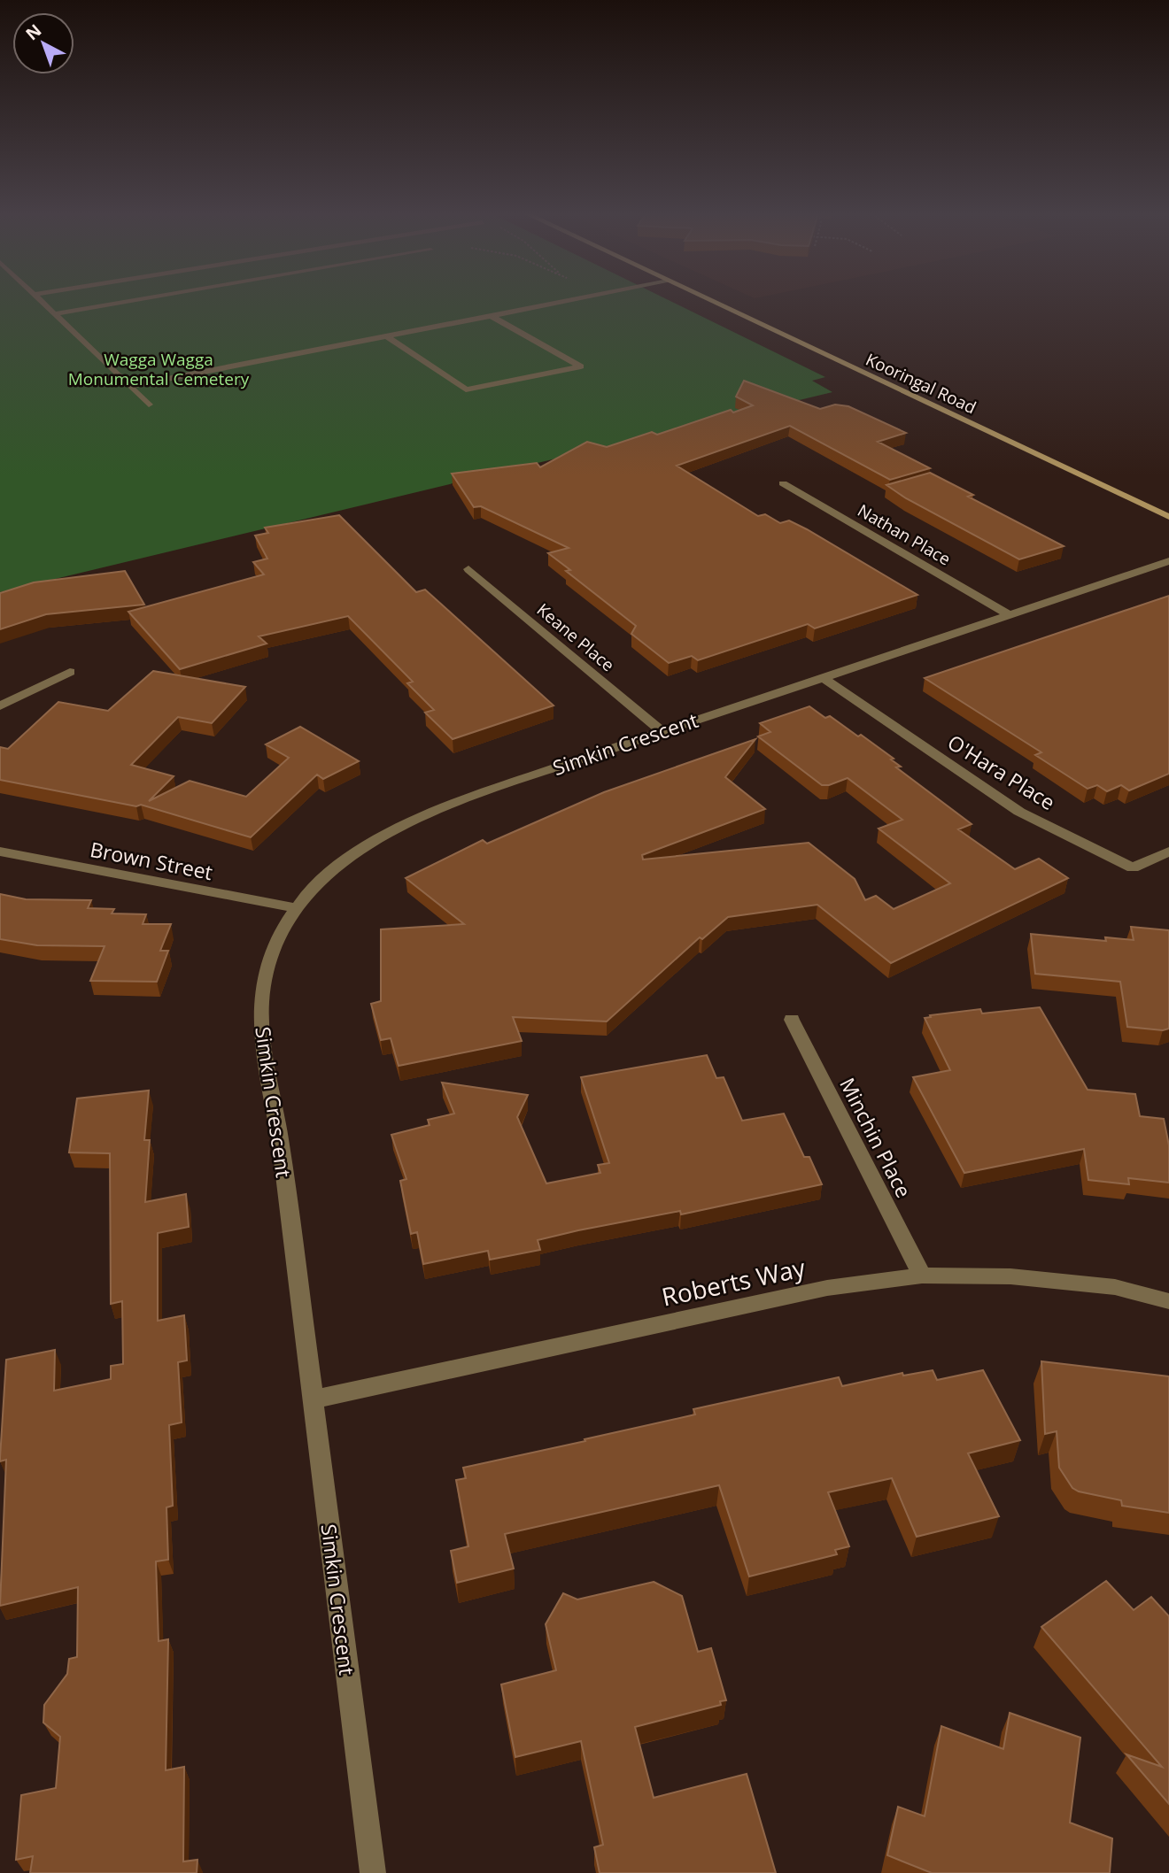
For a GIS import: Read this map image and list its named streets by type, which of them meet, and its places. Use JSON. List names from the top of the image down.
{
  "streets": {
    "main road": ["Kooringal Road"],
    "street": [
      "Nathan Place",
      "Keane Place",
      "Simkin Crescent",
      "O'Hara Place",
      "Brown Street",
      "Minchin Place",
      "Roberts Way"
    ]
  },
  "crossings": [
    ["Nathan Place", "Simkin Crescent"],
    ["Keane Place", "Simkin Crescent"],
    ["Simkin Crescent", "O'Hara Place"],
    ["Simkin Crescent", "Brown Street"],
    ["Simkin Crescent", "Roberts Way"],
    ["Minchin Place", "Roberts Way"]
  ],
  "parks": ["Wagga Wagga Monumental Cemetery"],
  "north": "top left"
}
